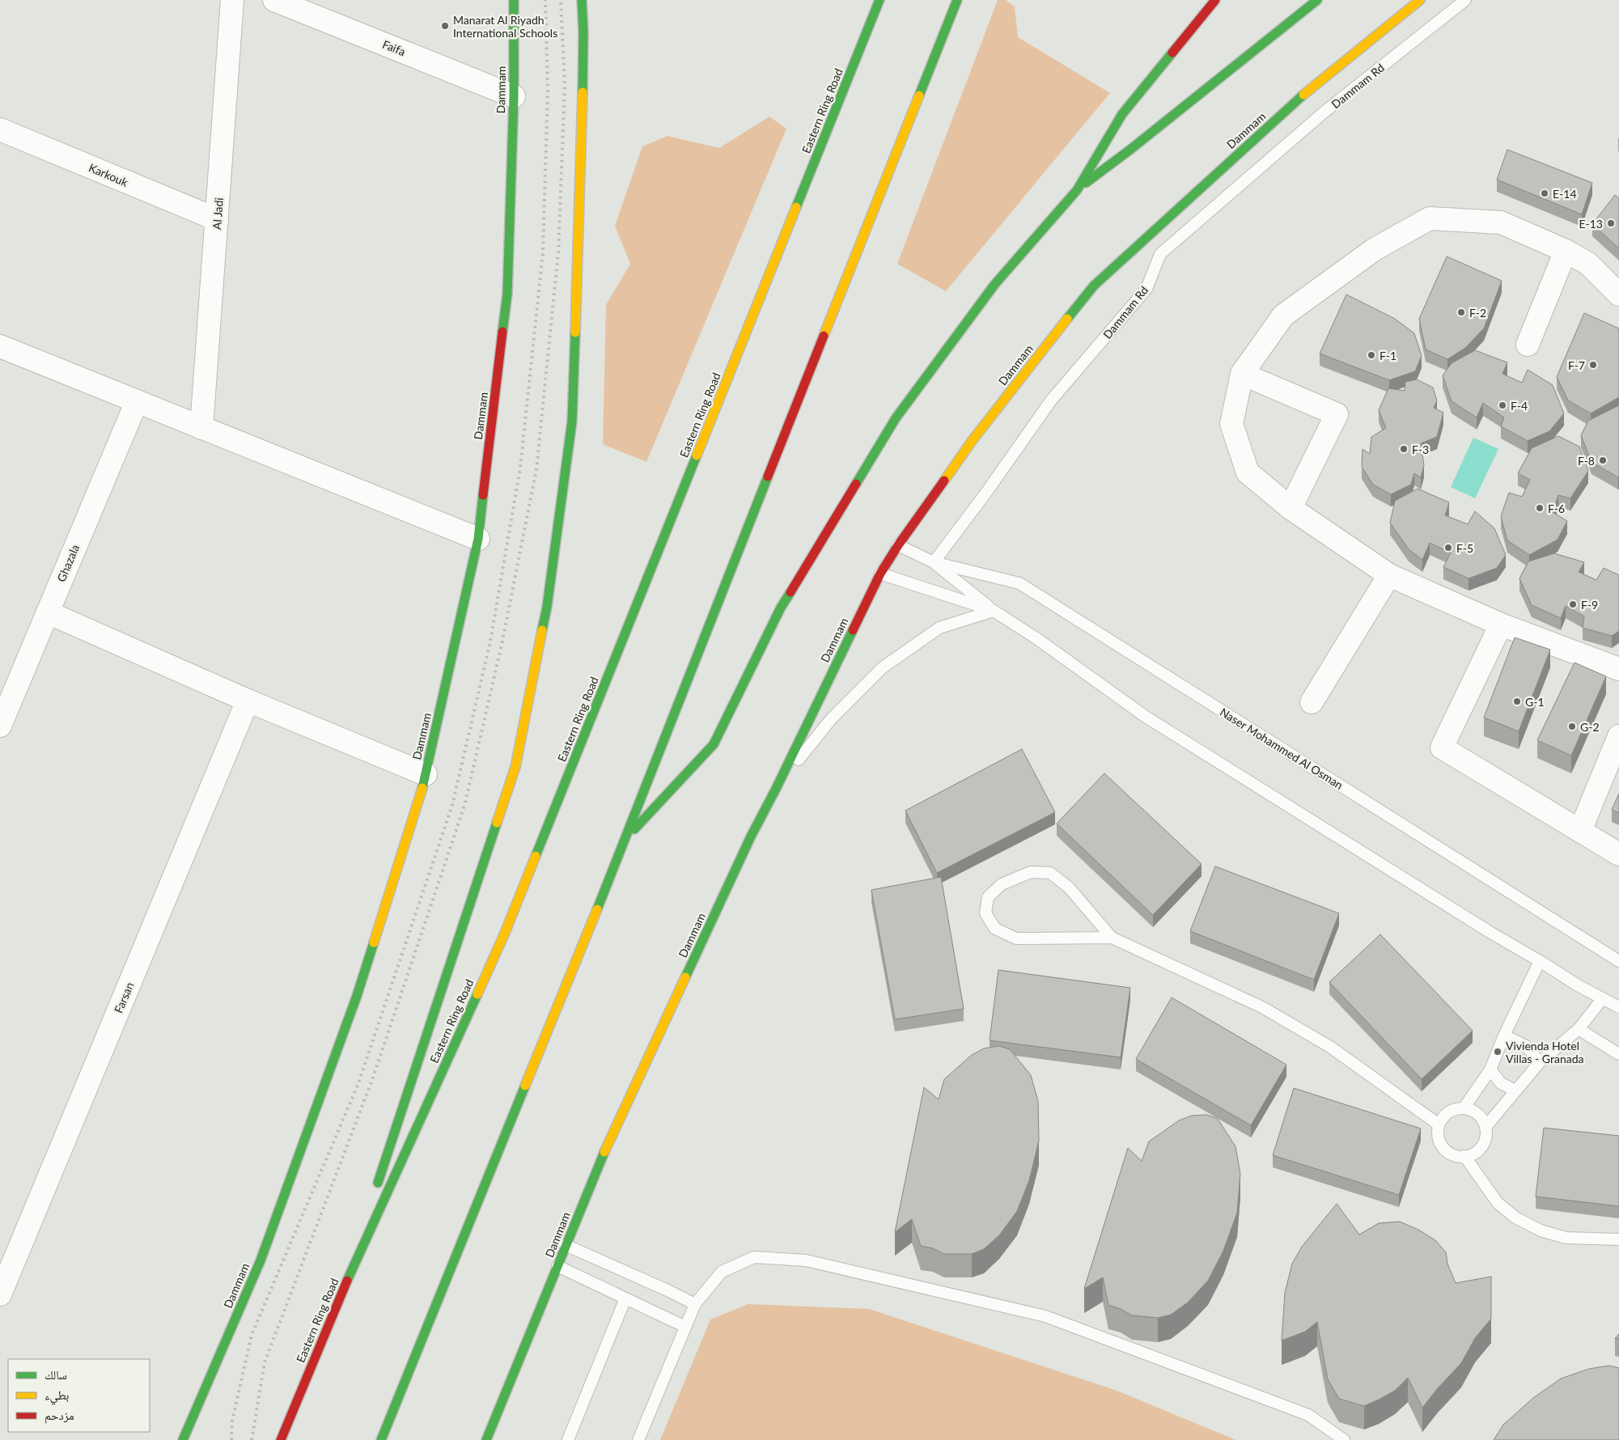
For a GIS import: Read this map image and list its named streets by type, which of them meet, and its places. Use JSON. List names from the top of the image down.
{
  "streets": {
    "main road": ["Dammam", "Eastern Ring Road"],
    "street": [
      "Faifa",
      "Karkouk",
      "Al Jadi",
      "Ghazala",
      "Farsan"
    ],
    "lane": ["Dammam Rd", "Naser Mohammed Al Osman"]
  },
  "crossings": [
    ["Faifa", "Dammam"],
    ["Dammam Rd", "Naser Mohammed Al Osman"],
    ["Karkouk", "Al Jadi"]
  ],
  "places": [
    "Manarat Al Riyadh International Schools",
    "E-14",
    "E-13",
    "F-2",
    "F-1",
    "F-7",
    "F-4",
    "F-3",
    "F-8",
    "F-6",
    "F-5",
    "F-9",
    "G-1",
    "G-2",
    "Vivienda Hotel Villas - Granada"
  ],
  "legend": ["سالك", "بطيء", "مزدحم"]
}
